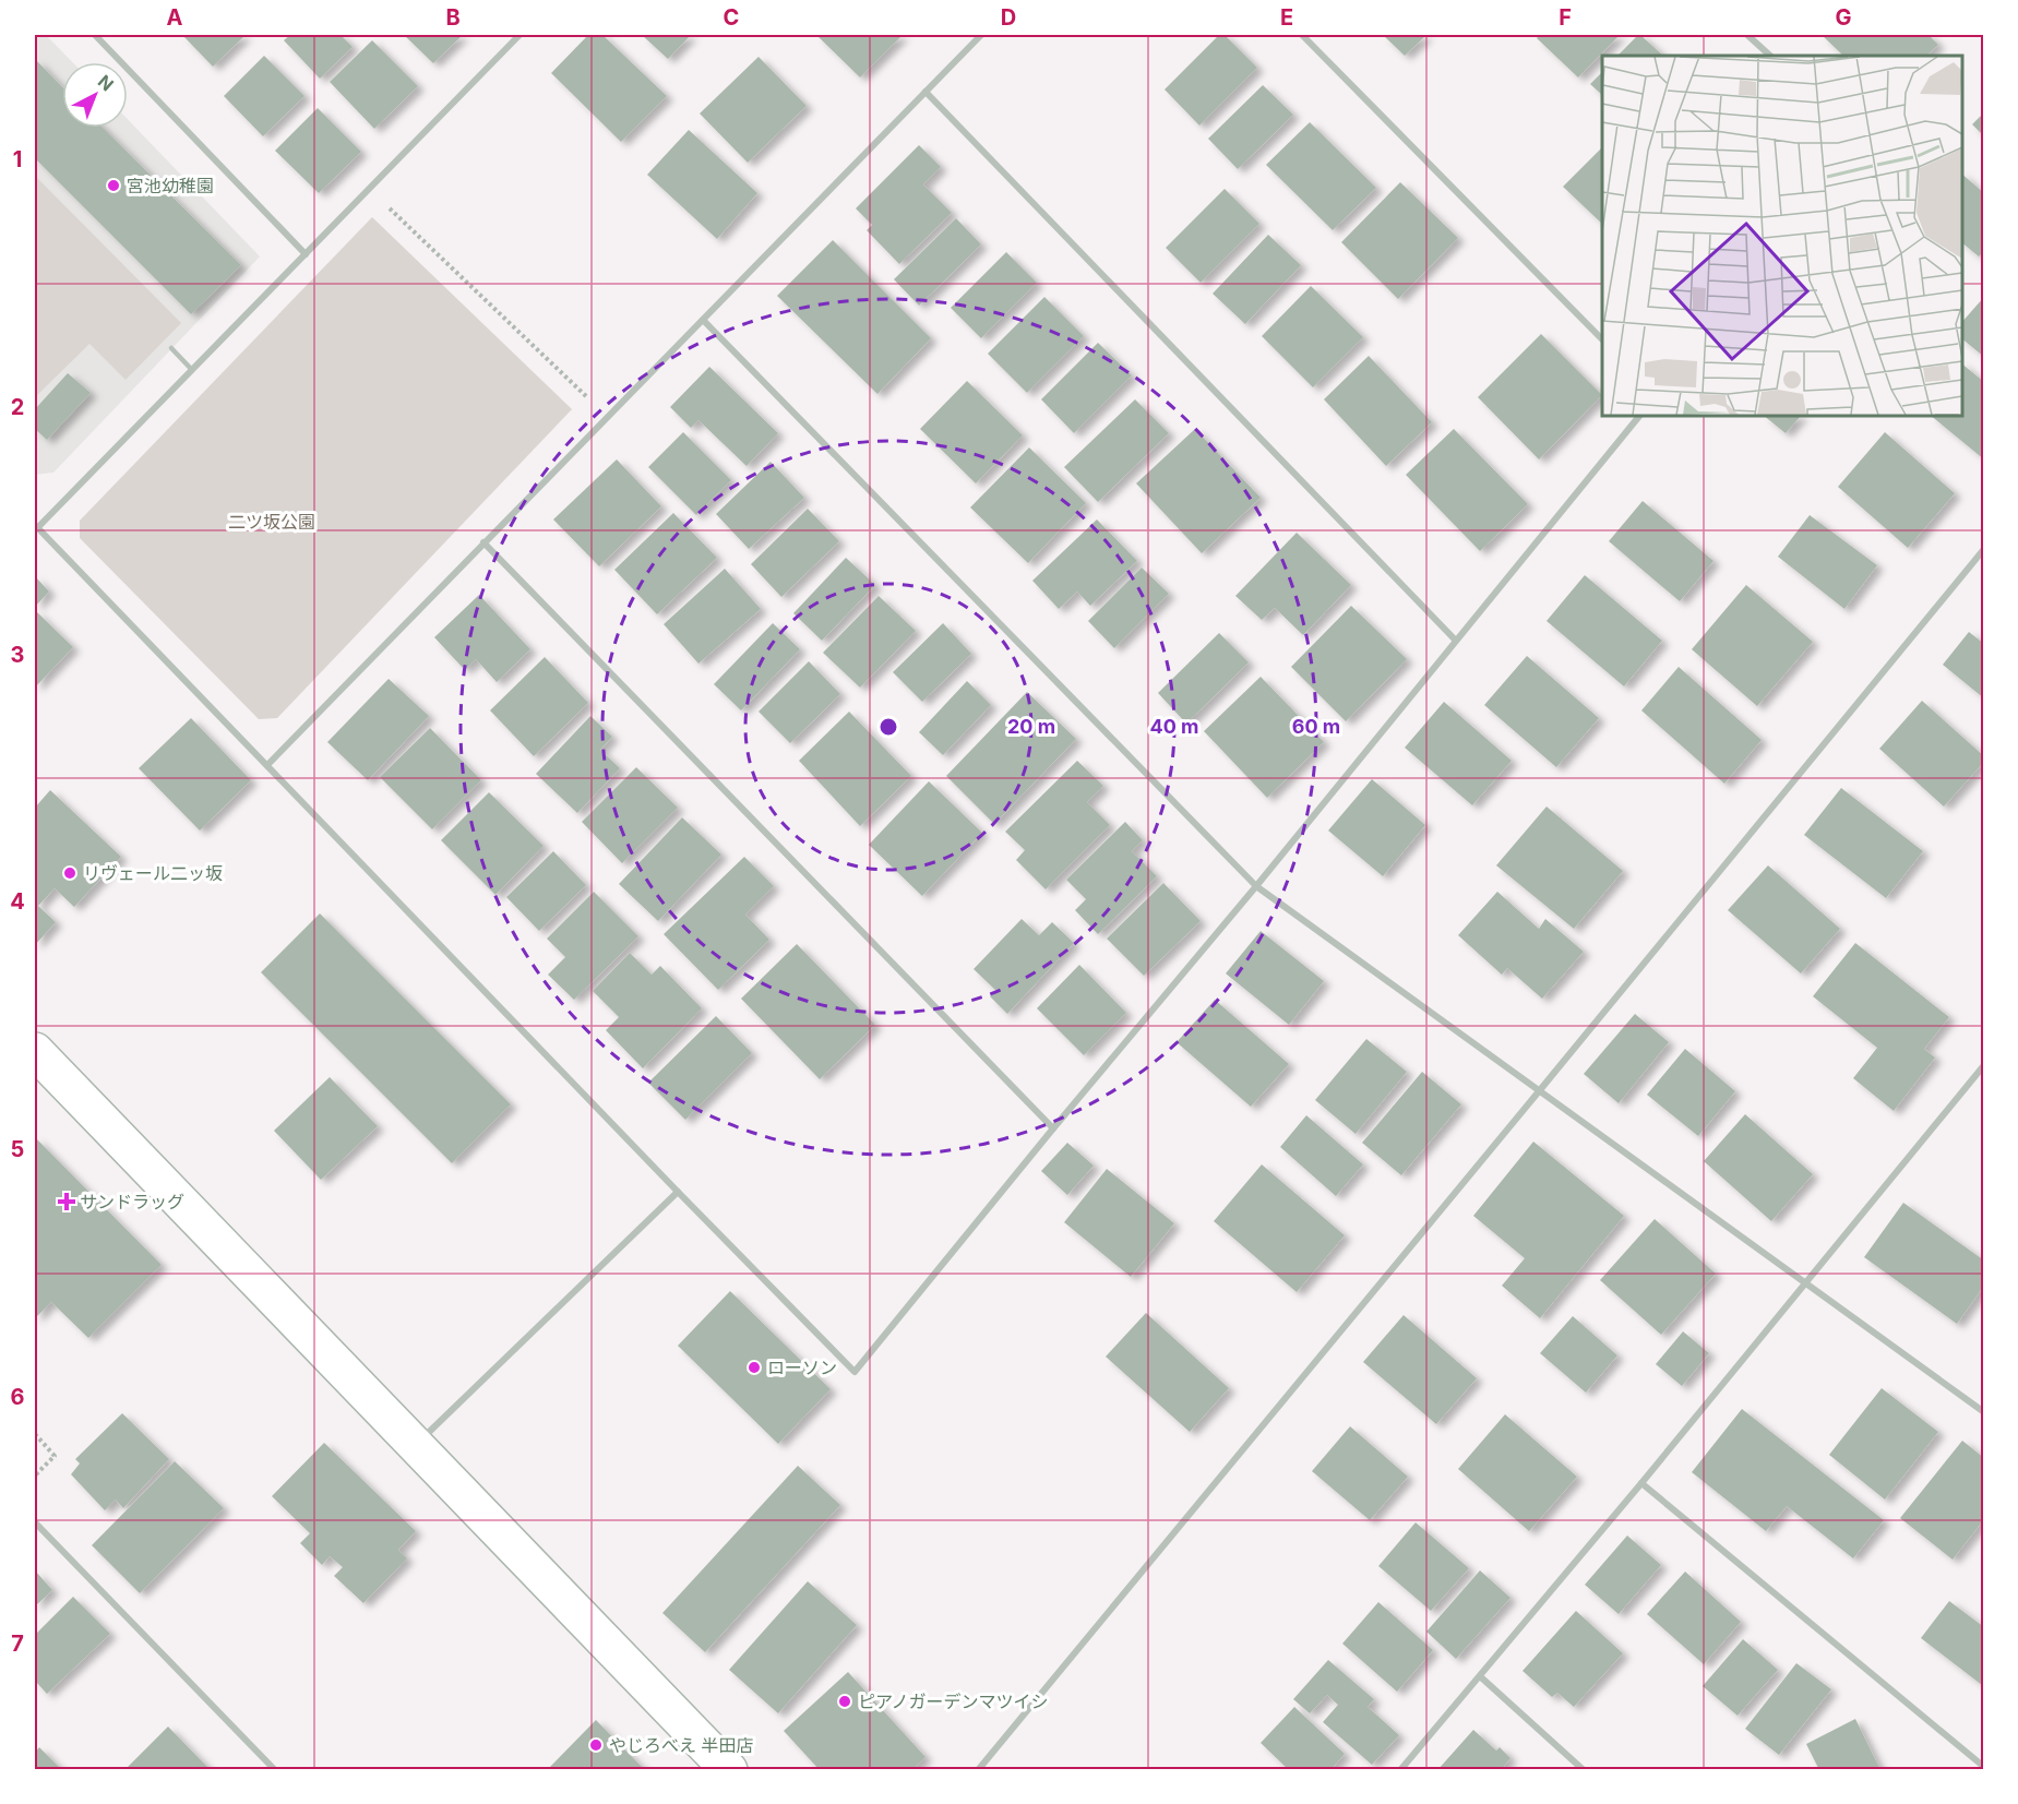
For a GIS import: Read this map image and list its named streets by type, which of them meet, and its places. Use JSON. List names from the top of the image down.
{
  "parks": ["二ツ坂公園"],
  "places": {
    "other": [
      "宮池幼稚園",
      "リヴェール二ッ坂",
      "ローソン",
      "ピアノガーデンマツイシ",
      "やじろべえ 半田店"
    ],
    "health": ["サンドラッグ"]
  },
  "north": "top right",
  "grid": {
    "columns": [
      "A",
      "B",
      "C",
      "D",
      "E",
      "F",
      "G"
    ],
    "rows": [
      "1",
      "2",
      "3",
      "4",
      "5",
      "6",
      "7"
    ]
  },
  "rings": ["20 m", "40 m", "60 m"]
}
